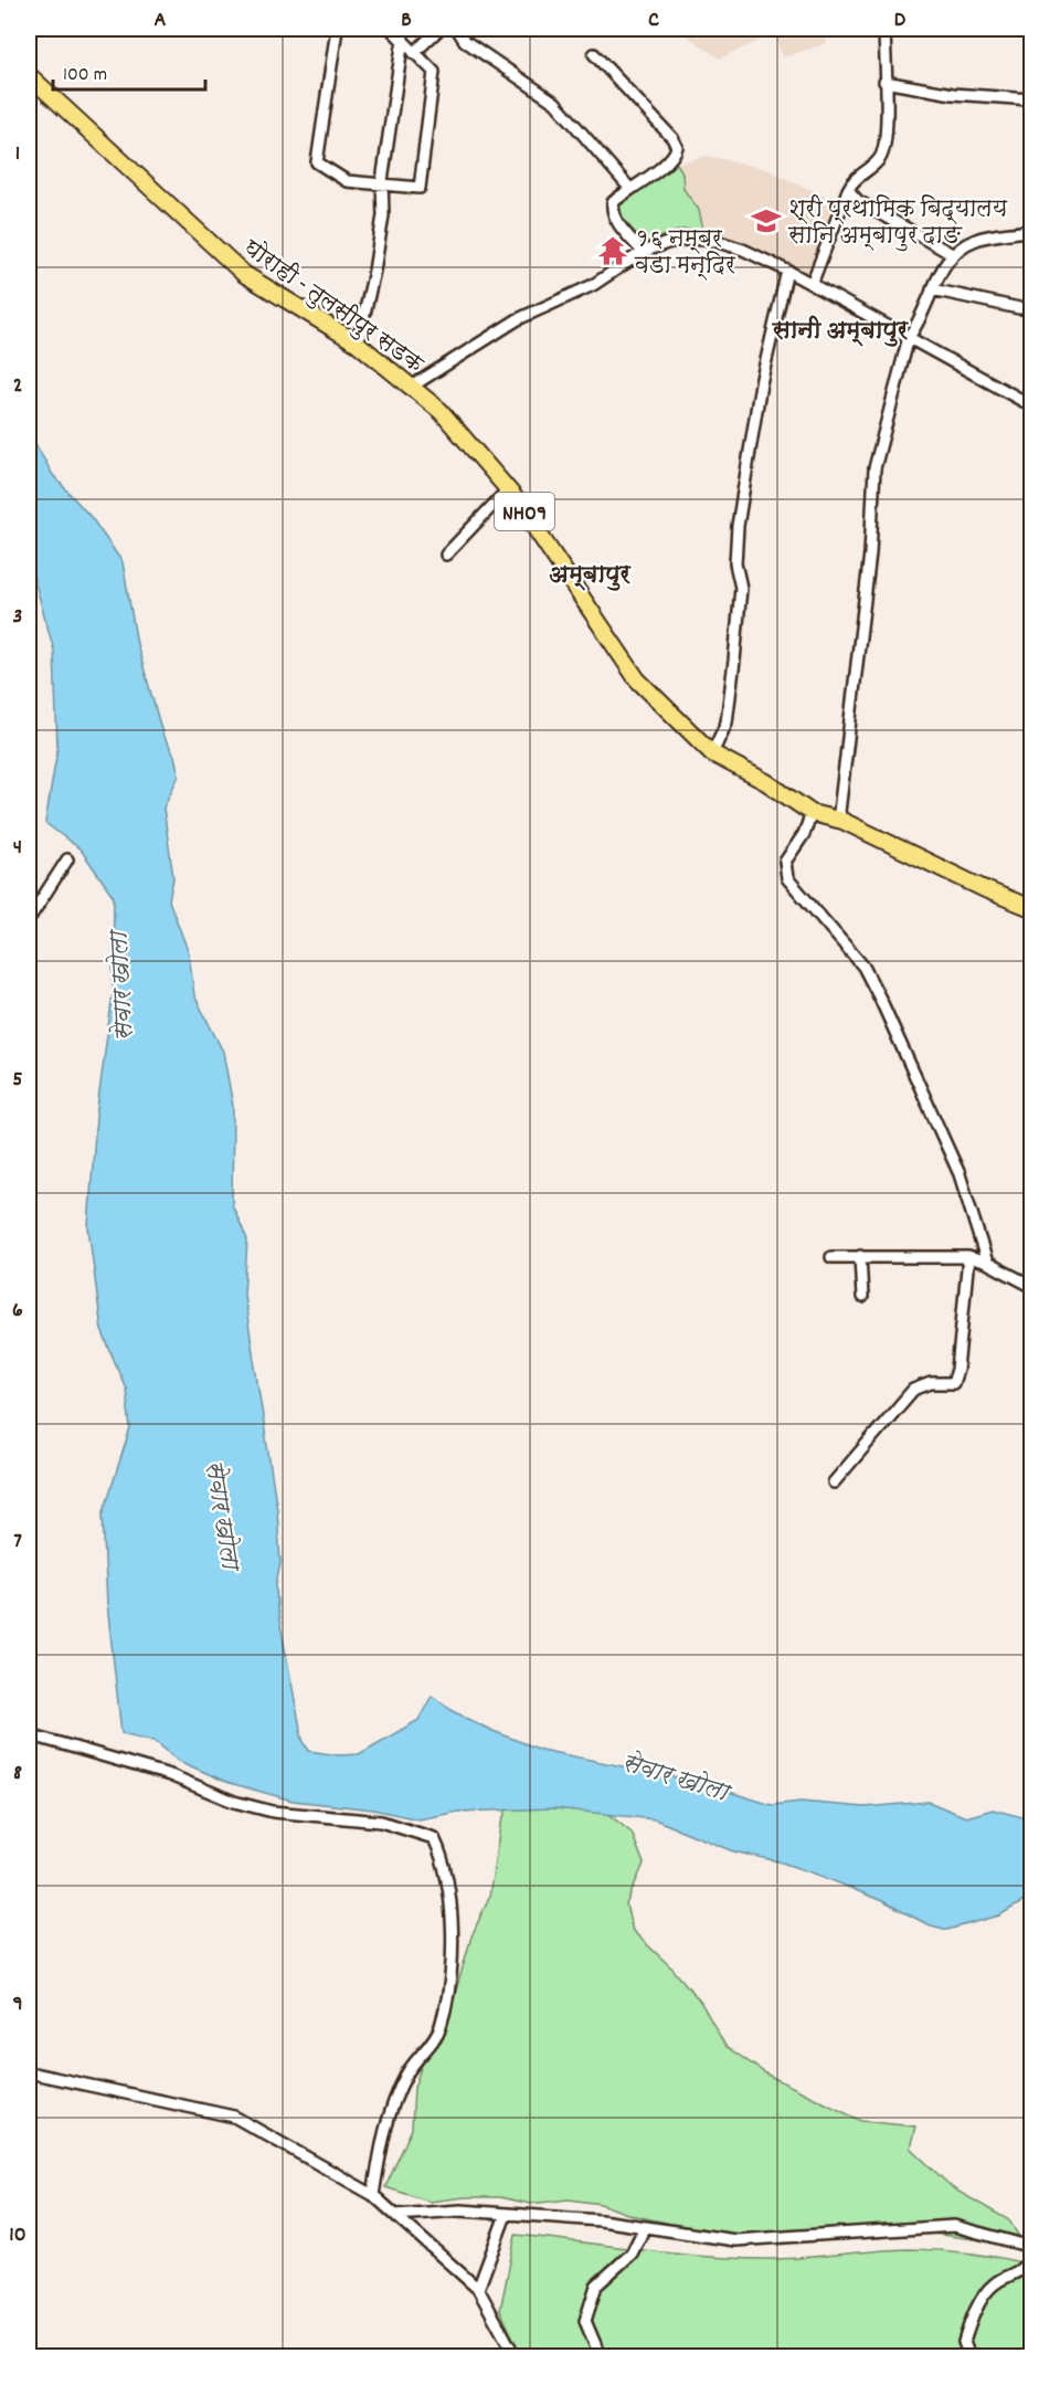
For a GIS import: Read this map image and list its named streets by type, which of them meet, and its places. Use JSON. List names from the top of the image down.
{
  "streets": {
    "main road": ["घोराही - तुलसीपुर सडक", "NH09"]
  },
  "districts": ["सानी अम्बापुर", "अम्बापुर"],
  "water": ["सेवार खोला"],
  "places": {
    "school or university": ["श्री प्रथामिक बिद्यालय सानि अम्बापुर दाङ"],
    "temple": ["१६ नम्बर वडा मन्दिर"]
  },
  "scale_bar": "100 m",
  "grid": {
    "columns": [
      "A",
      "B",
      "C",
      "D"
    ],
    "rows": [
      "1",
      "2",
      "3",
      "4",
      "5",
      "6",
      "7",
      "8",
      "9",
      "10"
    ]
  }
}
